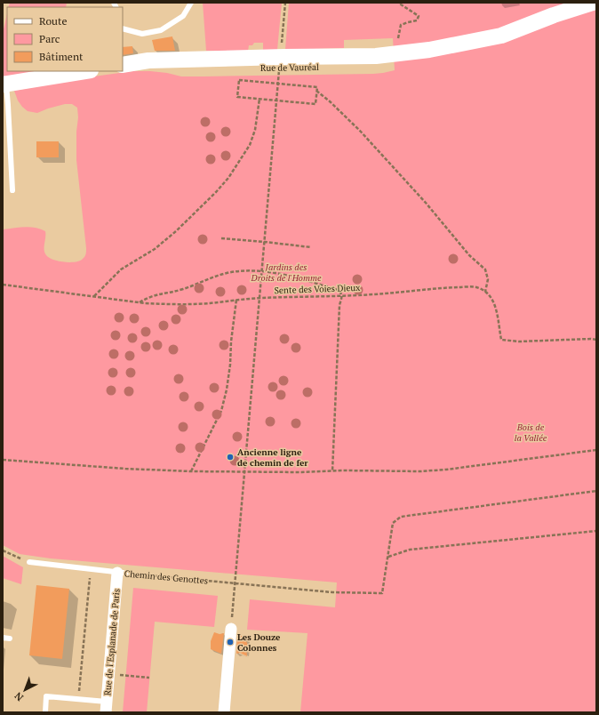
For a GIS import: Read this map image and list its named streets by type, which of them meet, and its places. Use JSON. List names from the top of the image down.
{
  "streets": {
    "street": ["Rue de Vauréal", "Rue de l'Esplanade de Paris"],
    "lane": ["Chemin des Genottes"],
    "path": ["Sente des Voies Dieux"]
  },
  "crossings": [
    ["Chemin des Genottes", "Rue de l'Esplanade de Paris"]
  ],
  "parks": ["Jardins des Droits de l'Homme", "Bois de la Vallée"],
  "places": ["Ancienne ligne de chemin de fer", "Les Douze Colonnes"],
  "legend": ["Route", "Parc", "Bâtiment"],
  "north": "bottom left"
}
